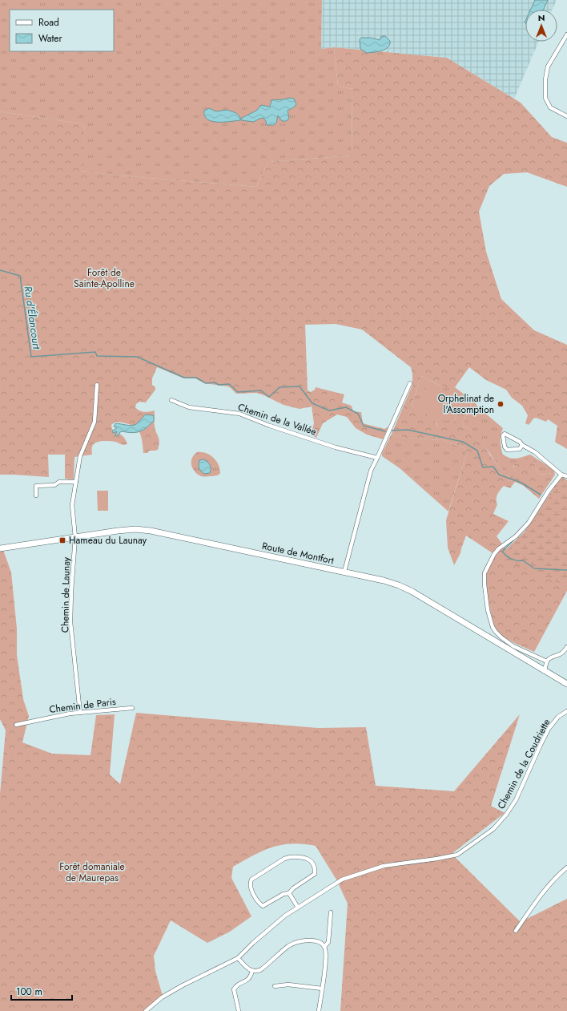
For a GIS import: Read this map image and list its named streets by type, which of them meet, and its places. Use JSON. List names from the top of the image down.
{
  "streets": {
    "street": [
      "Chemin de la Vallée",
      "Route de Montfort",
      "Chemin de Launay",
      "Chemin de Paris",
      "Chemin de la Coudriette"
    ]
  },
  "crossings": [
    ["Route de Montfort", "Chemin de Launay"],
    ["Chemin de Launay", "Chemin de Paris"]
  ],
  "water": ["Ru d'Élancourt"],
  "parks": ["Forêt de Sainte-Apolline", "Forêt domaniale de Maurepas"],
  "places": {
    "other": ["Orphelinat de l'Assomption"],
    "transit": ["Hameau du Launay"]
  },
  "legend": ["Road", "Water"],
  "scale_bar": "100 m",
  "north": "top"
}
